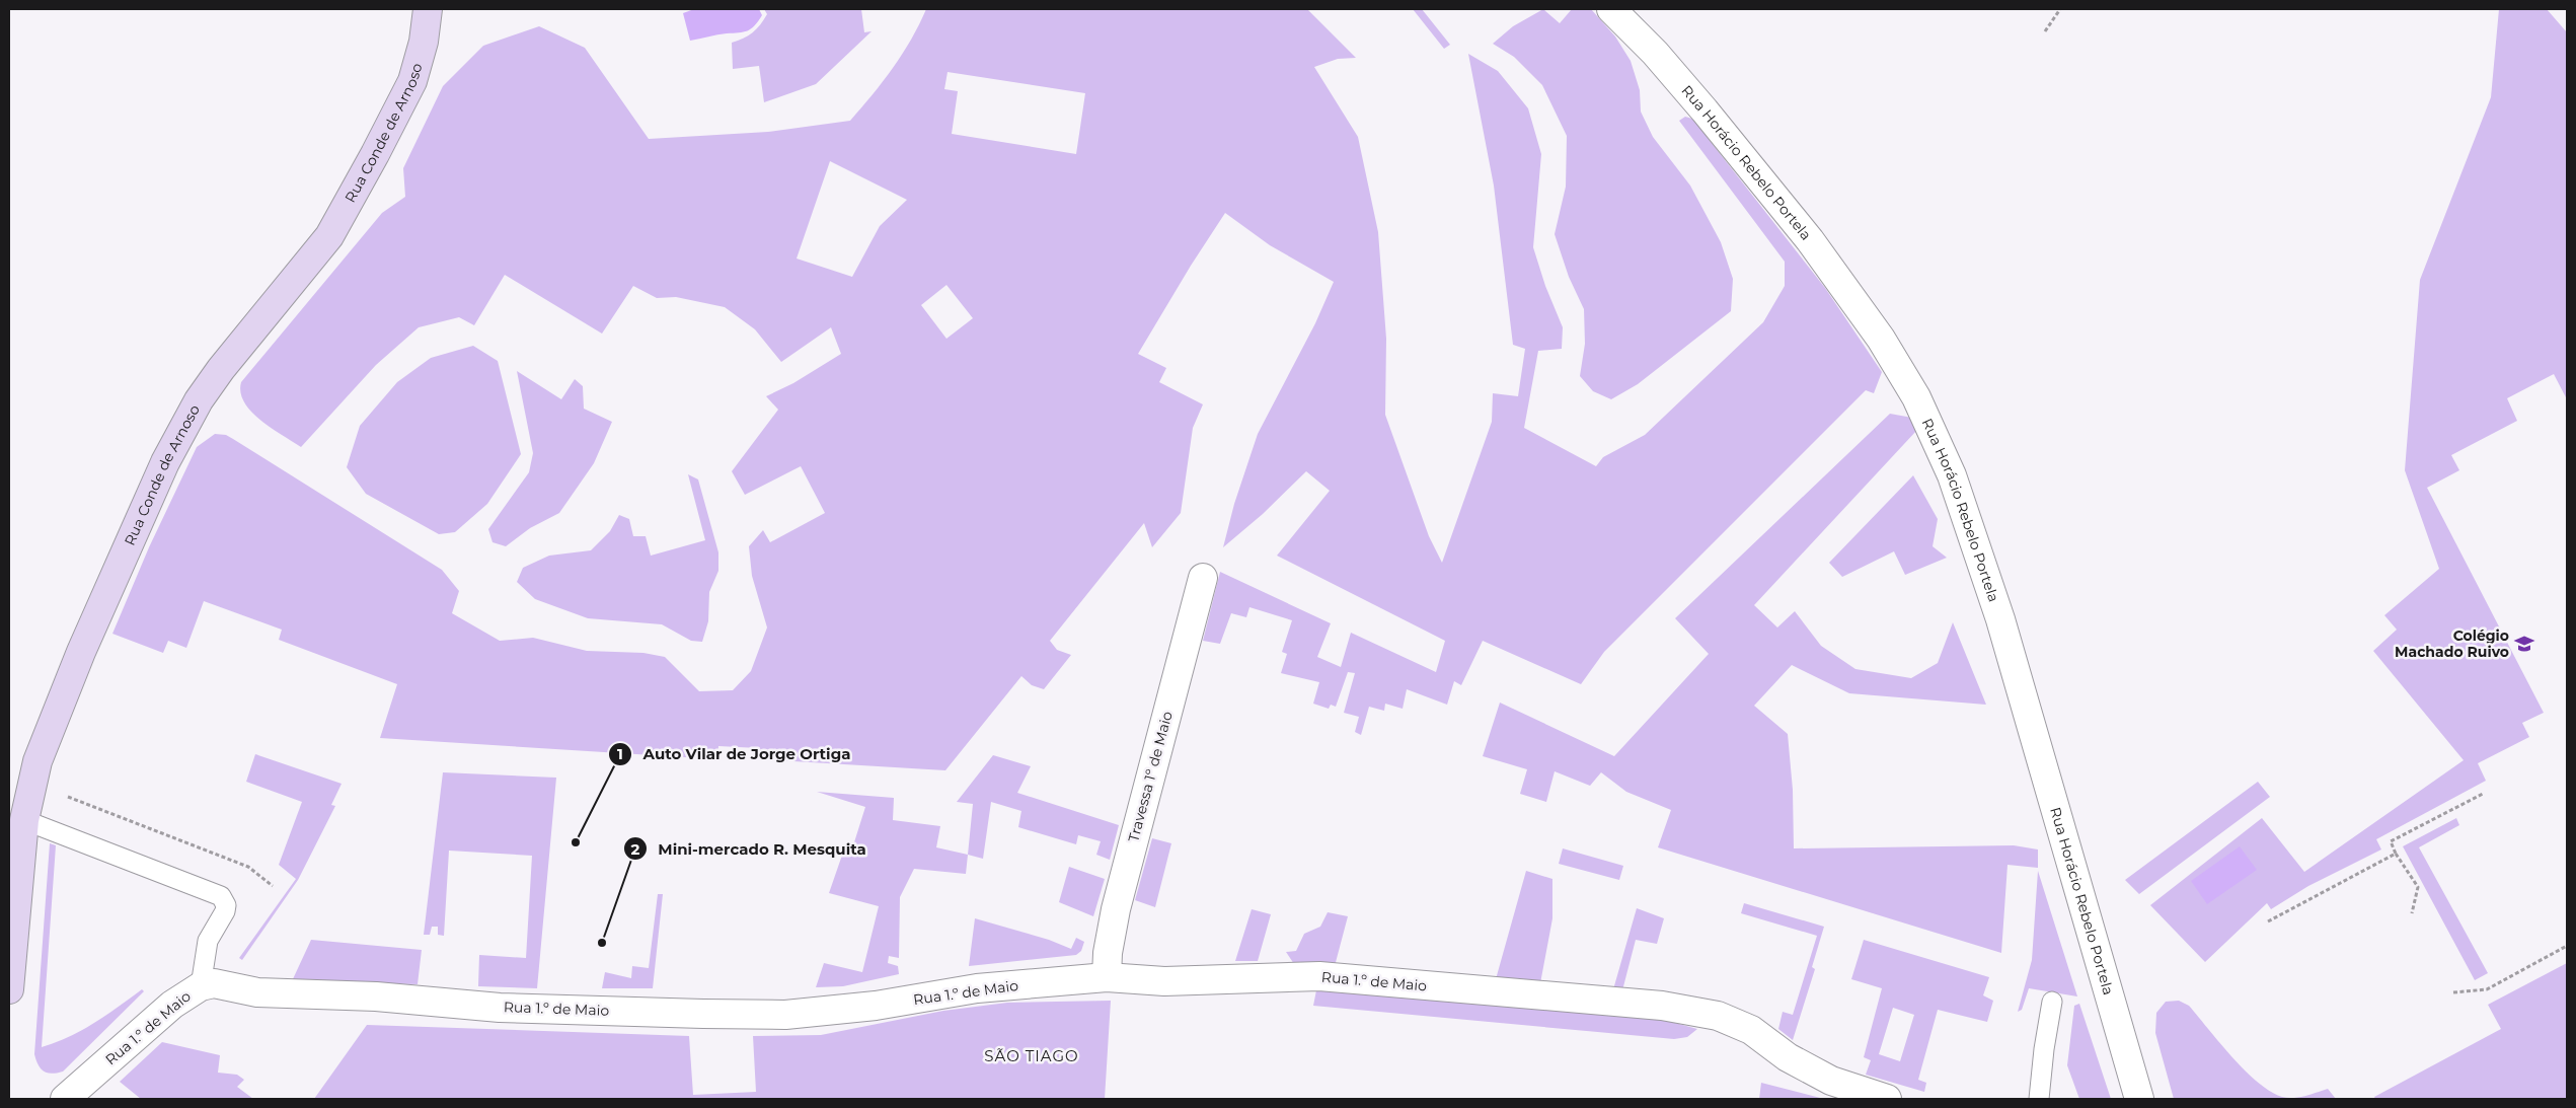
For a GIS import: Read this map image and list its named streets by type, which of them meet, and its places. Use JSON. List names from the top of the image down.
{
  "streets": {
    "street": [
      "Rua Conde de Arnoso",
      "Rua Horácio Rebelo Portela",
      "Travessa 1º de Maio",
      "Rua 1.º de Maio"
    ]
  },
  "crossings": [
    ["Travessa 1º de Maio", "Rua 1.º de Maio"]
  ],
  "districts": ["SÃO TIAGO"],
  "places": {
    "school or university": ["Colégio Machado Ruivo"],
    "other": ["Auto Vilar de Jorge Ortiga", "Mini-mercado R. Mesquita"]
  }
}
